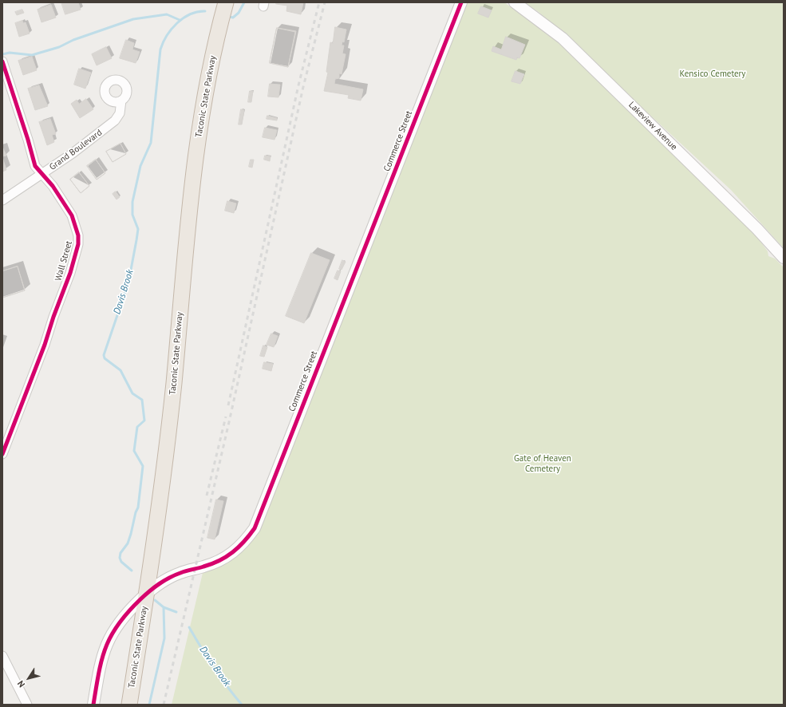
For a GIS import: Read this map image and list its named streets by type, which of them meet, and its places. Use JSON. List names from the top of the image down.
{
  "streets": {
    "highway": ["Taconic State Parkway"],
    "street": [
      "Lakeview Avenue",
      "Commerce Street",
      "Grand Boulevard",
      "Wall Street"
    ]
  },
  "crossings": [
    ["Taconic State Parkway", "Commerce Street"],
    ["Grand Boulevard", "Wall Street"]
  ],
  "water": ["Davis Brook"],
  "parks": ["Kensico Cemetery", "Gate of Heaven Cemetery"],
  "north": "bottom left"
}
